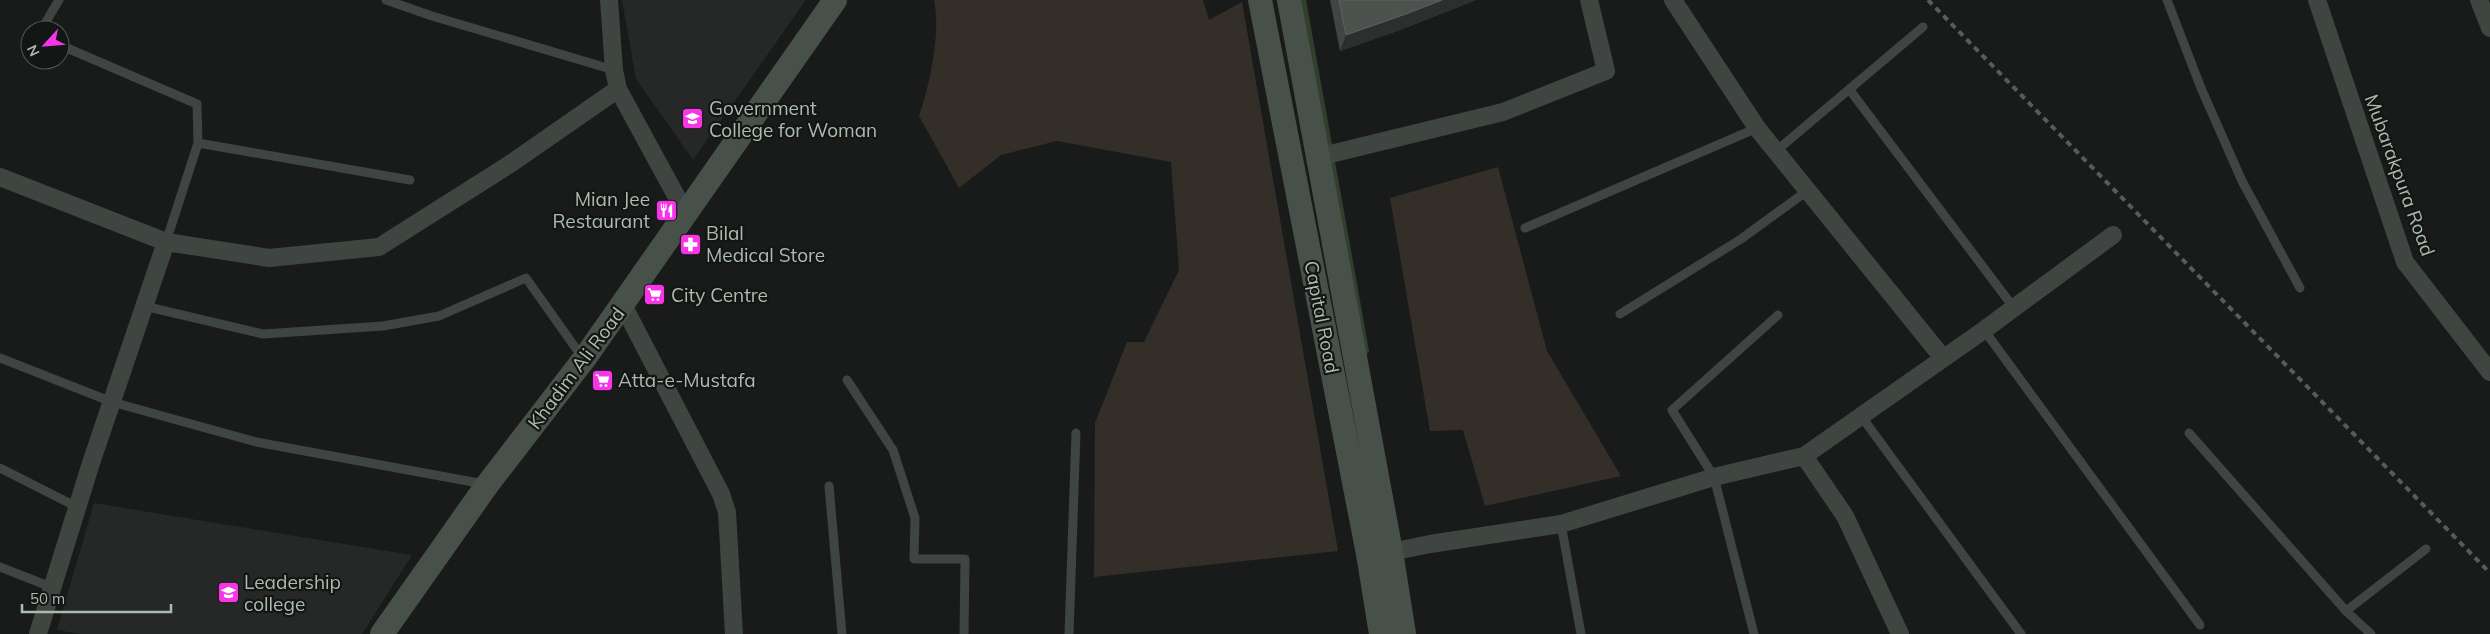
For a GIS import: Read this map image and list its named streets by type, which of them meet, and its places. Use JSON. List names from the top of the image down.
{
  "streets": {
    "street": ["Mubarakpura Road", "Capital Road", "Khadim Ali Road"]
  },
  "places": {
    "school or university": ["Government College for Woman", "Leadership college"],
    "restaurant": ["Mian Jee Restaurant"],
    "pharmacy": ["Bilal Medical Store"],
    "supermarket": ["City Centre", "Atta-e-Mustafa"]
  },
  "scale_bar": "50 m",
  "north": "bottom left"
}
